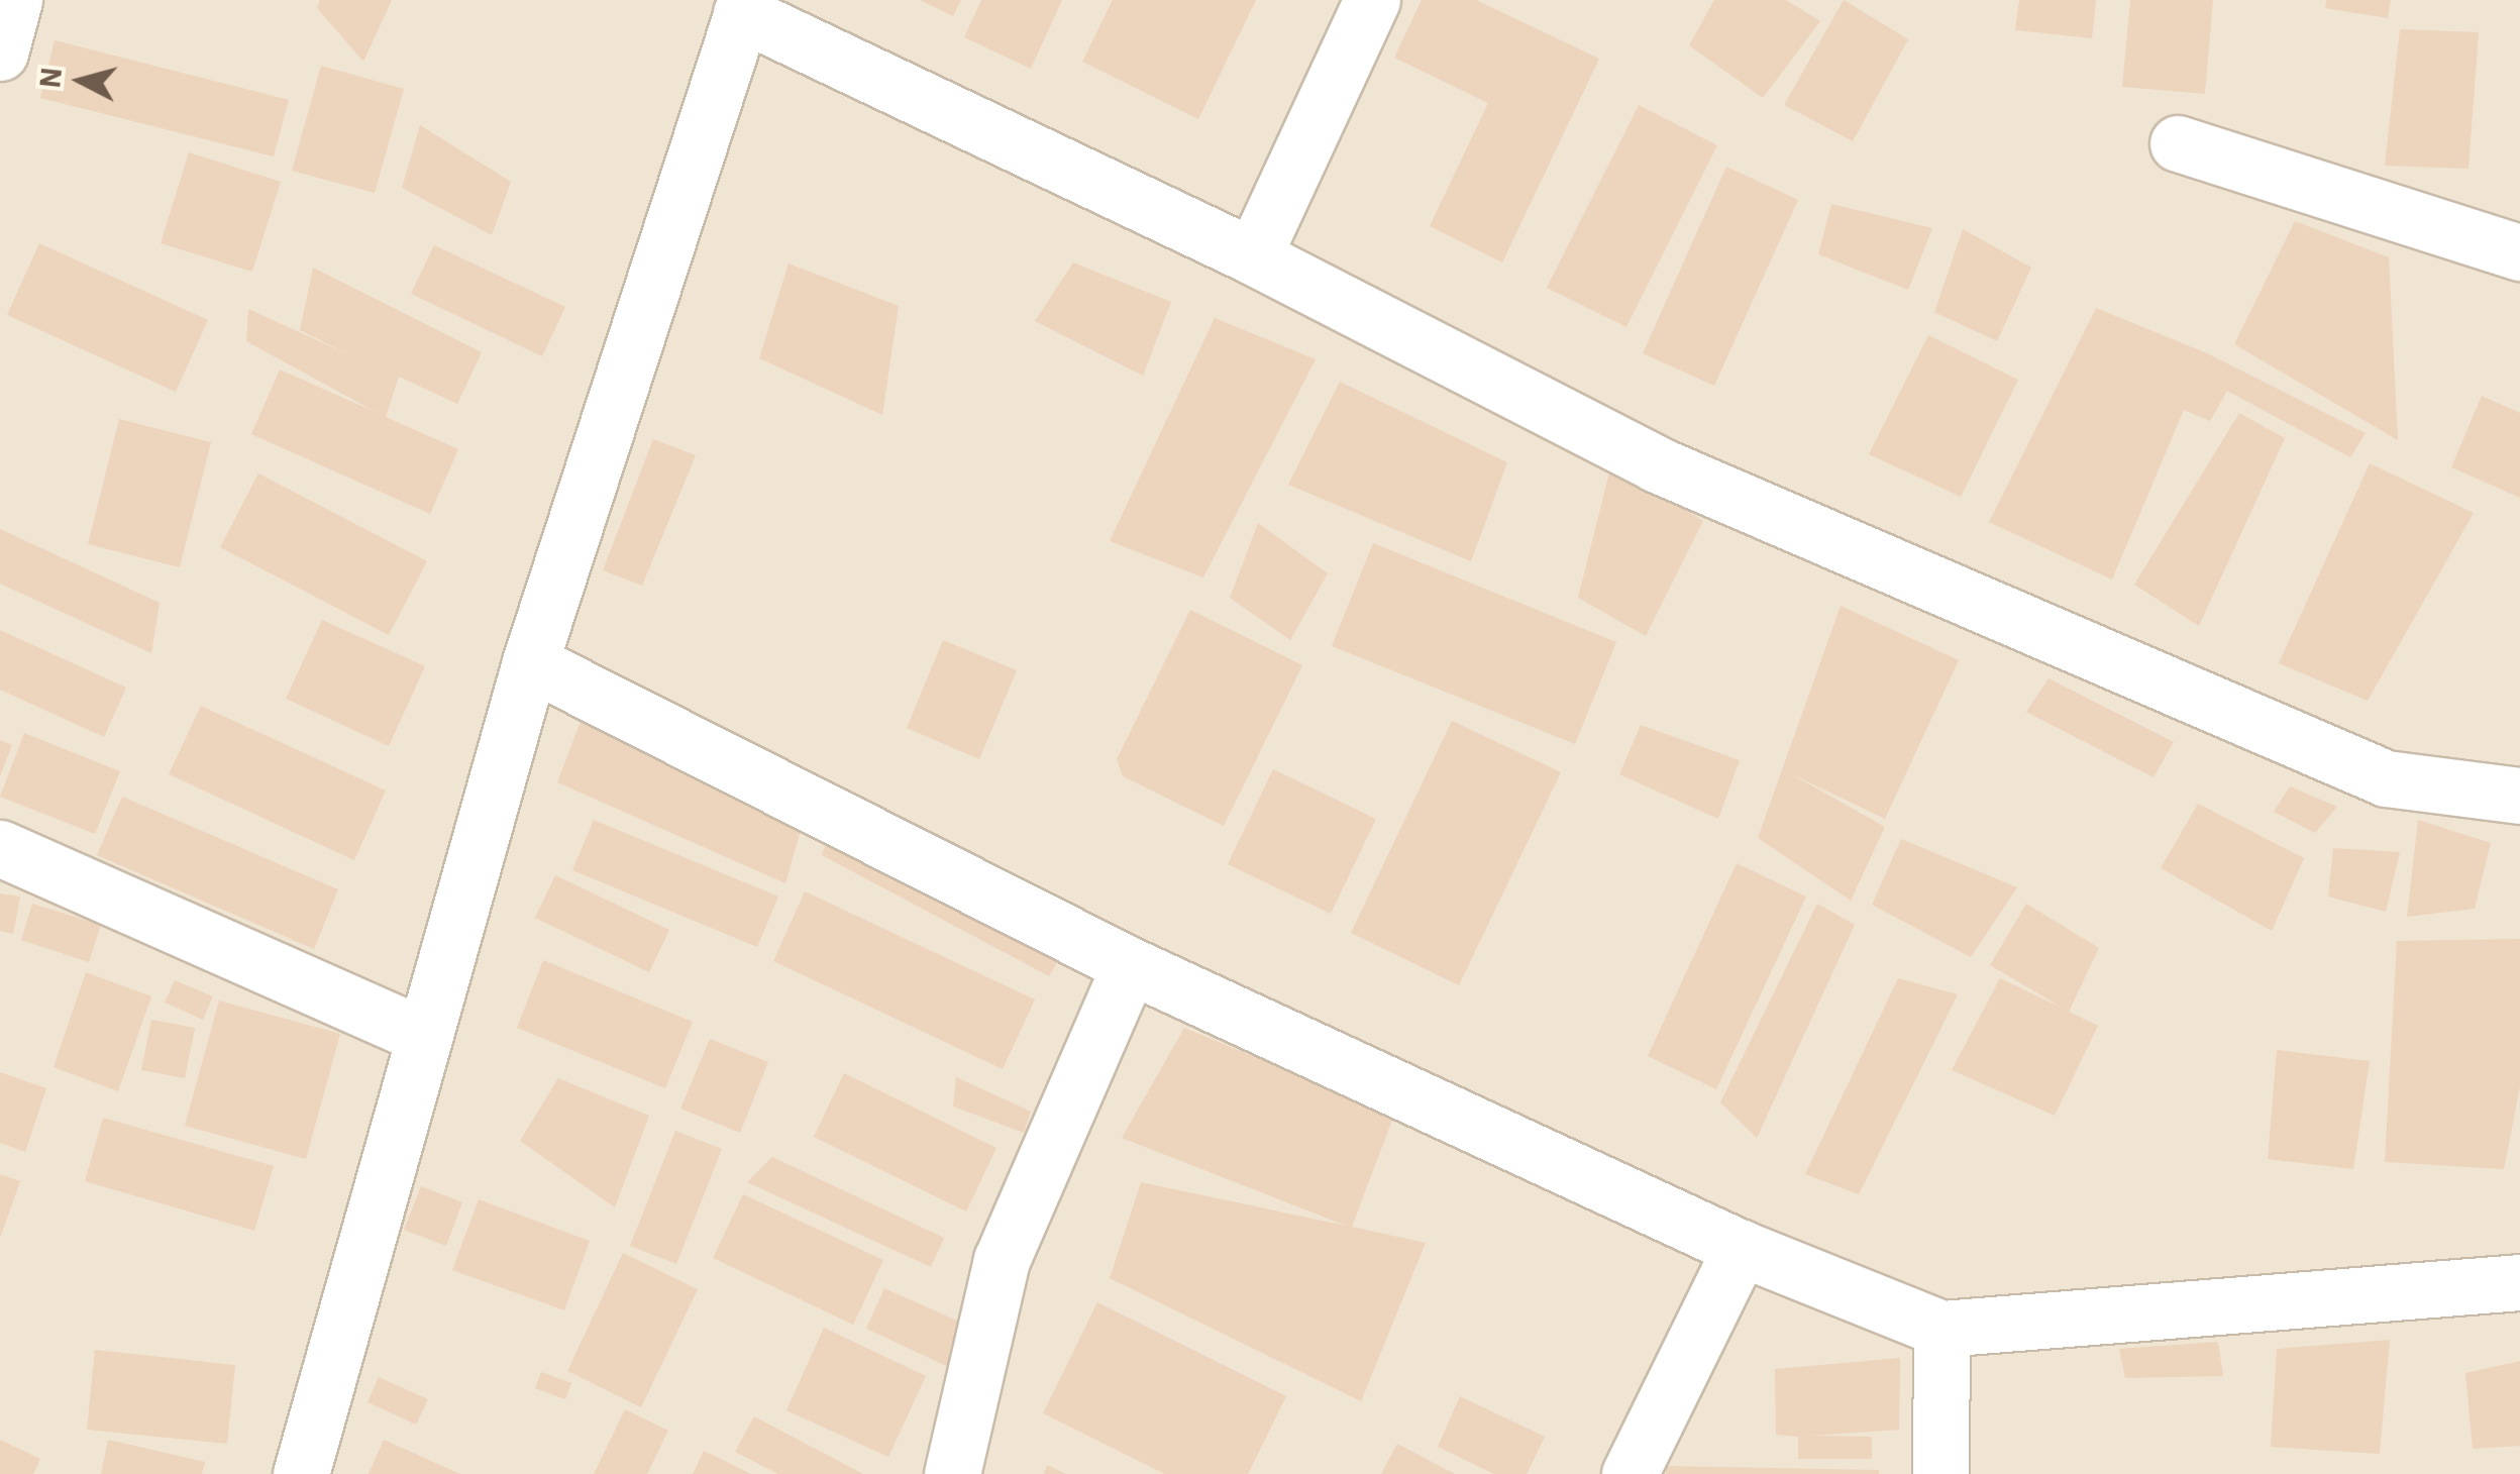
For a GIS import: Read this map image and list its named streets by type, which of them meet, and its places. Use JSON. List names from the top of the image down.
{
  "north": "left"
}
